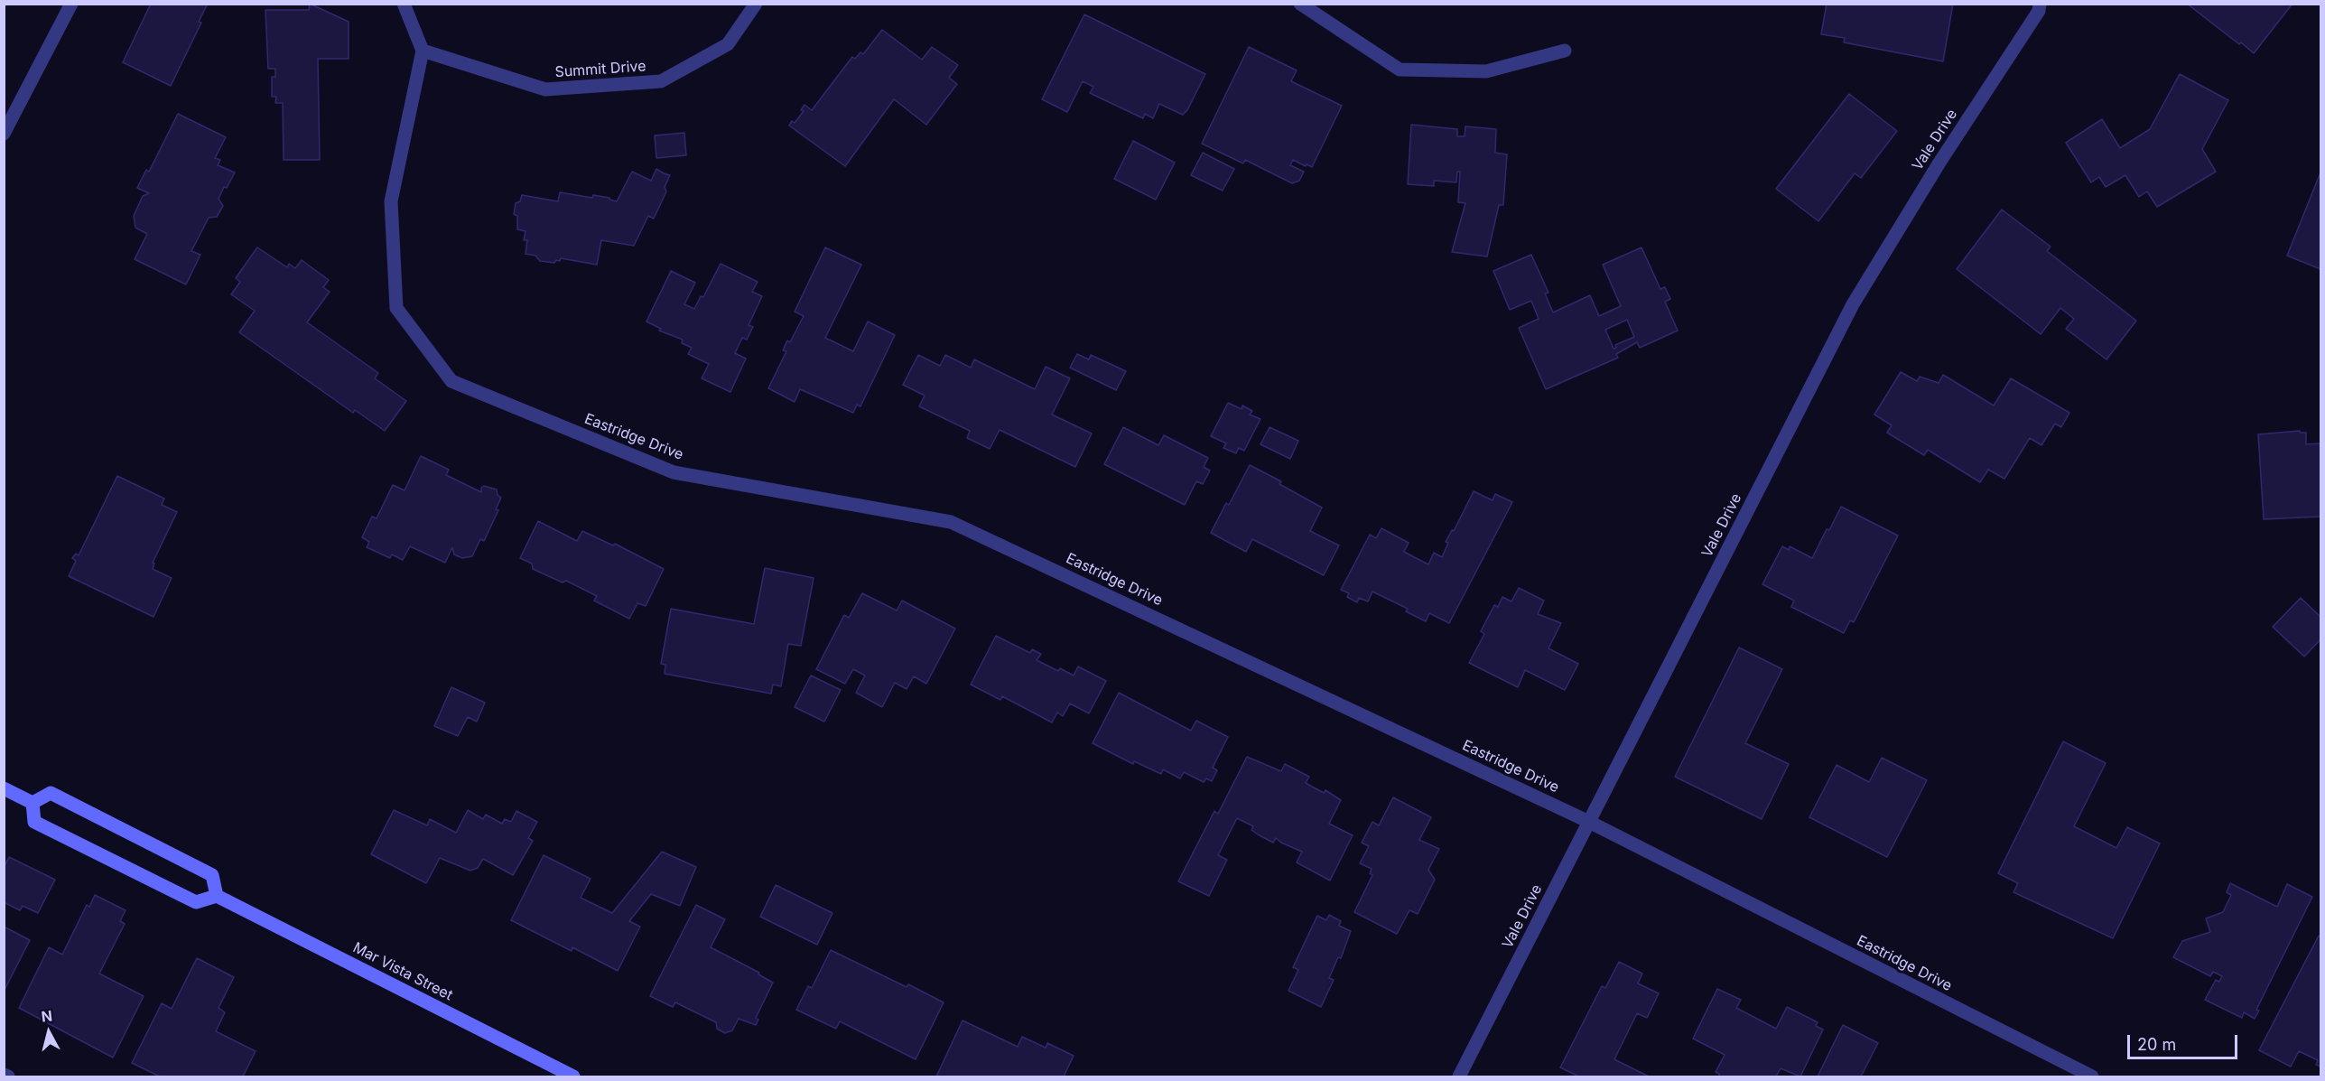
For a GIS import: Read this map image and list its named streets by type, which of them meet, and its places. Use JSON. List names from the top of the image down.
{
  "streets": {
    "street": [
      "Summit Drive",
      "Vale Drive",
      "Eastridge Drive",
      "Mar Vista Street"
    ]
  },
  "crossings": [
    ["Summit Drive", "Eastridge Drive"],
    ["Vale Drive", "Eastridge Drive"]
  ],
  "scale_bar": "20 m",
  "north": "top"
}
